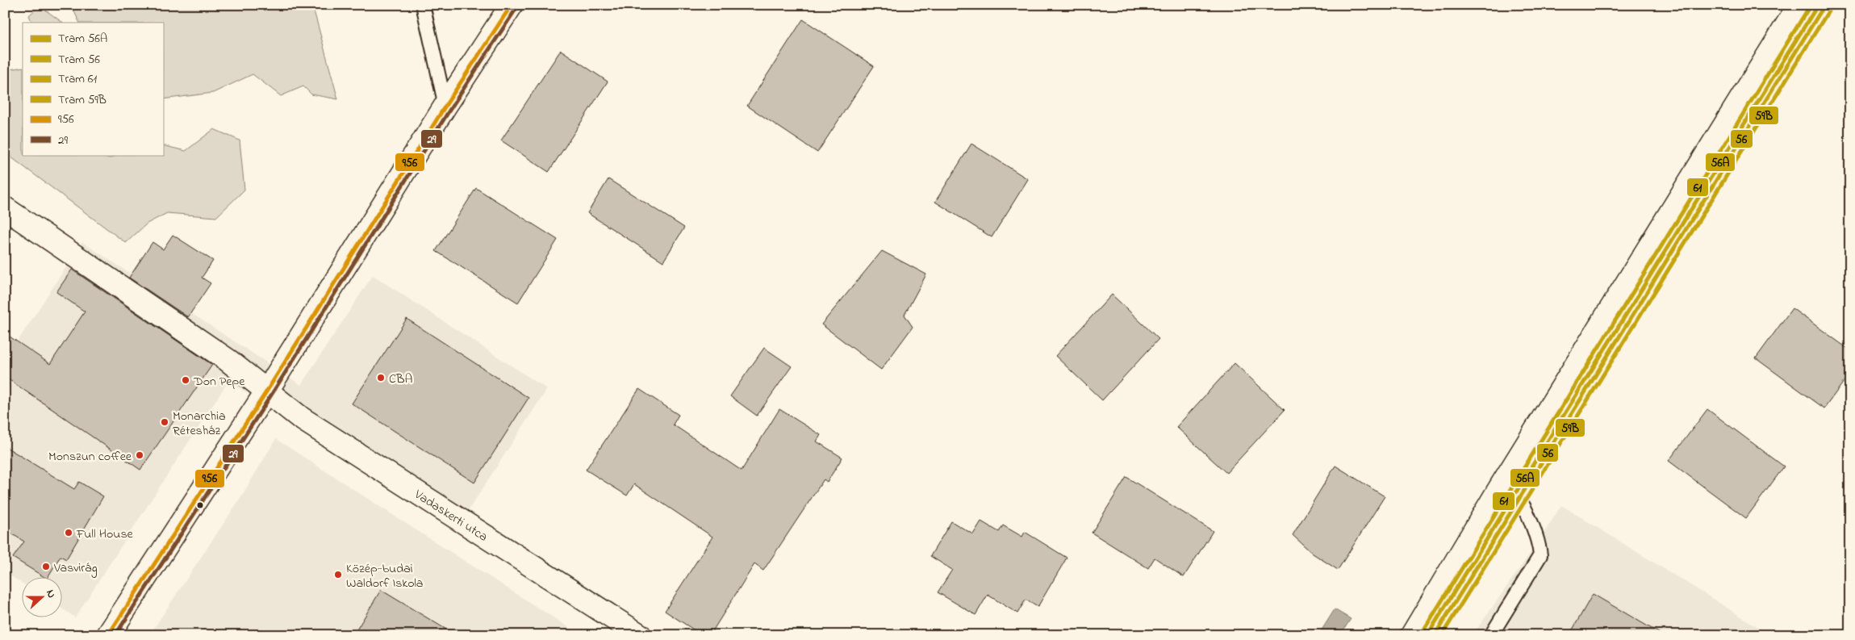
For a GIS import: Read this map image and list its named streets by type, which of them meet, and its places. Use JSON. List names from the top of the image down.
{
  "streets": {
    "street": ["Vadaskerti utca"]
  },
  "places": [
    "CBA",
    "Don Pepe",
    "Monarchia Rétesház",
    "Monszun coffee",
    "Full House",
    "Vasvirág",
    "Közép-budai Waldorf Iskola"
  ],
  "lines": [
    "tram line 56A",
    "tram line 61",
    "transit line 956",
    "tram line 56",
    "transit line 29",
    "tram line 59B"
  ],
  "legend": [
    "Tram 56A",
    "Tram 56",
    "Tram 61",
    "Tram 59B",
    "956",
    "29"
  ],
  "north": "right"
}
